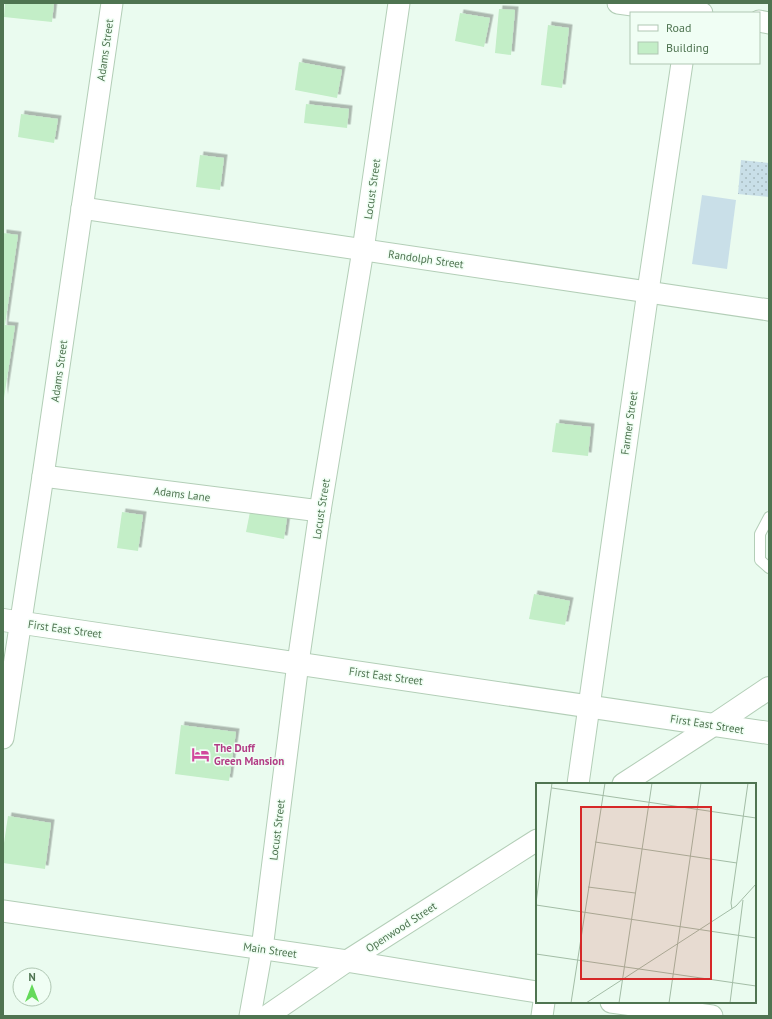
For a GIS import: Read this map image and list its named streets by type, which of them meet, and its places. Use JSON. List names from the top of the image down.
{
  "streets": {
    "street": [
      "Adams Street",
      "Locust Street",
      "Randolph Street",
      "Farmer Street",
      "Adams Lane",
      "First East Street",
      "Openwood Street",
      "Main Street"
    ]
  },
  "crossings": [
    ["Adams Street", "Randolph Street"],
    ["Adams Street", "Adams Lane"],
    ["Adams Street", "First East Street"],
    ["Locust Street", "Randolph Street"],
    ["Locust Street", "Adams Lane"],
    ["Locust Street", "First East Street"],
    ["Locust Street", "Main Street"],
    ["Randolph Street", "Farmer Street"],
    ["Farmer Street", "First East Street"],
    ["Openwood Street", "Main Street"]
  ],
  "places": {
    "hotel": ["The Duff Green Mansion"]
  },
  "legend": ["Road", "Building"],
  "north": "top"
}
